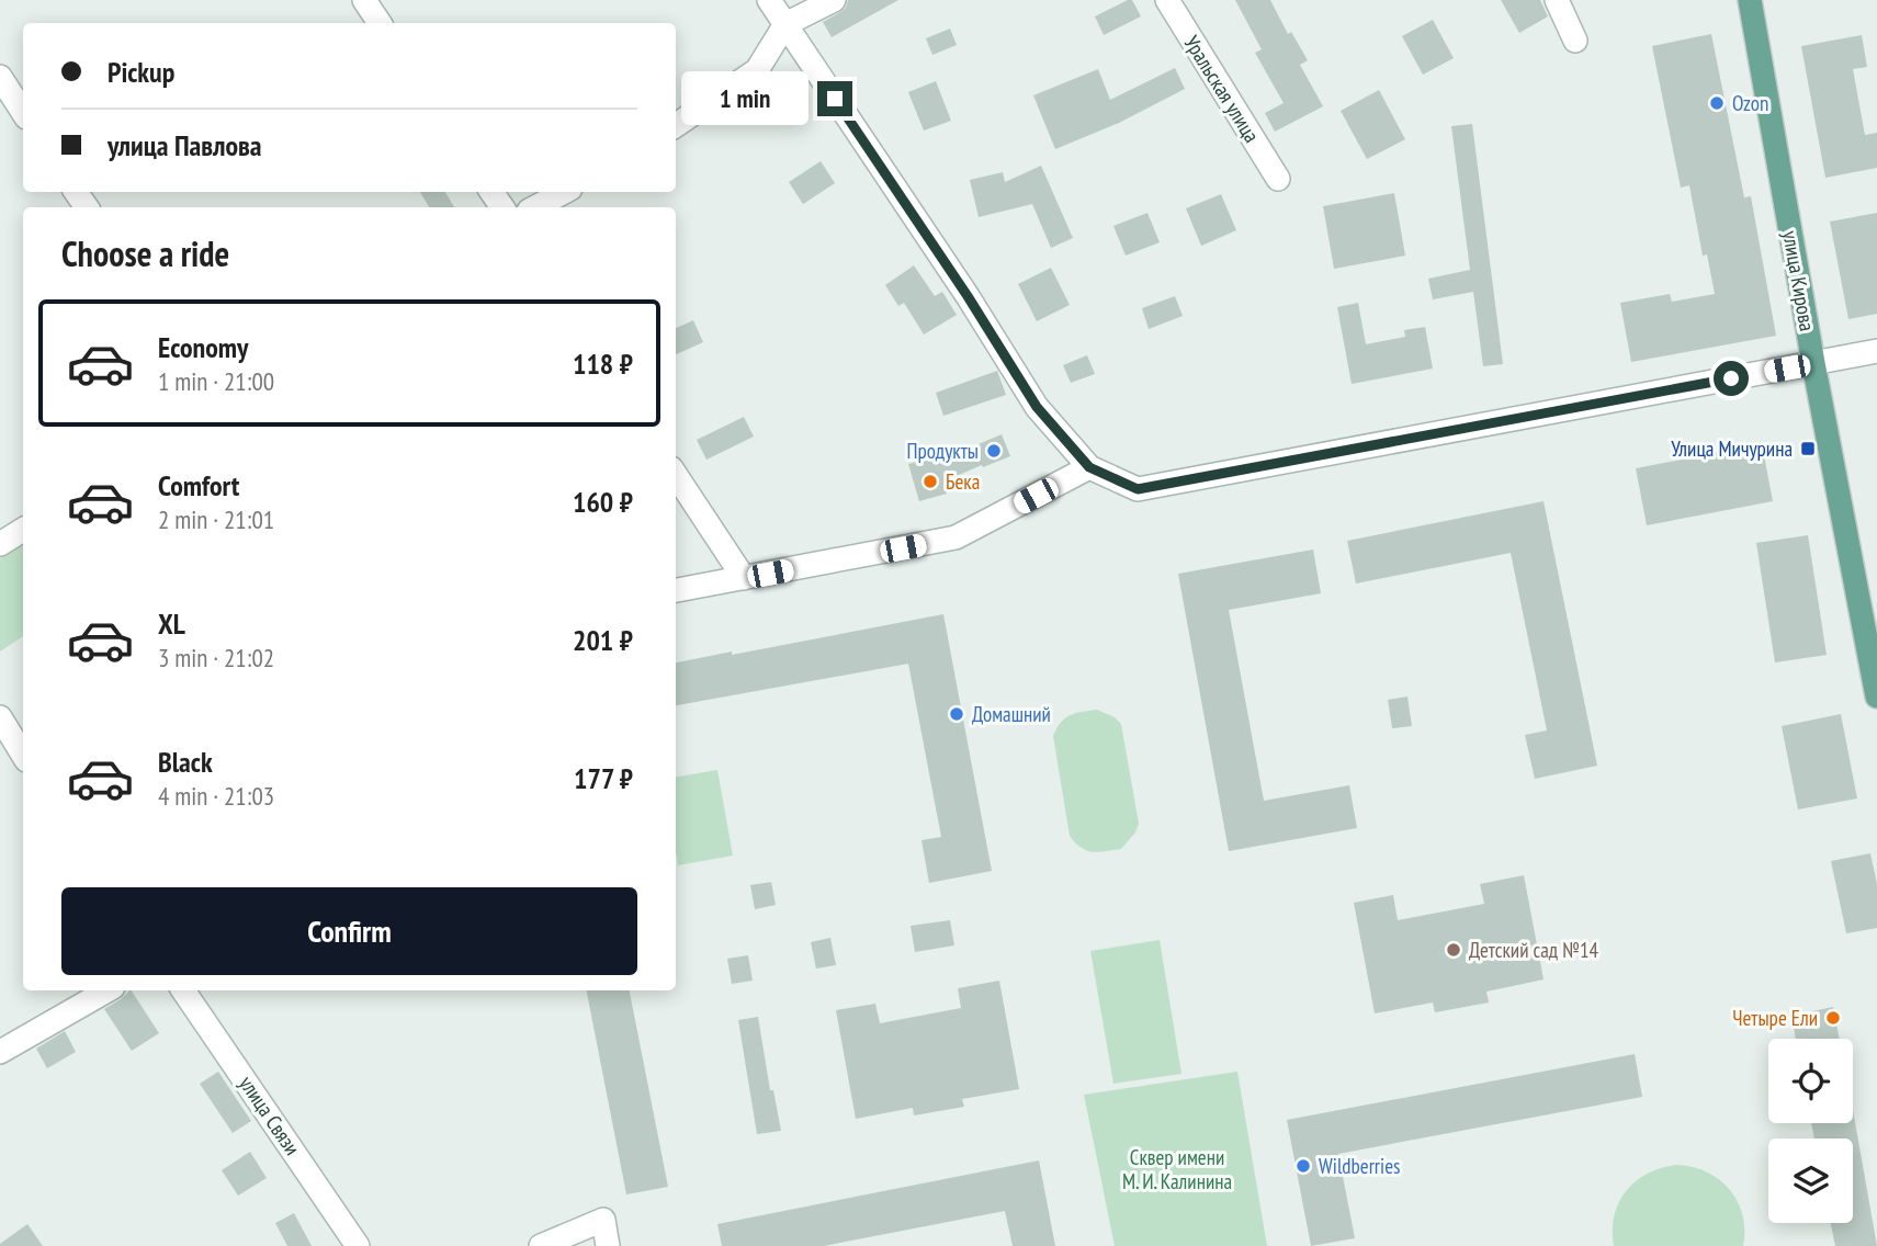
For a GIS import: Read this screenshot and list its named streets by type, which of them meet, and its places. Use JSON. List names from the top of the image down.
{
  "streets": {
    "main road": ["улица Кирова"],
    "street": ["Уральская улица", "улица Связи"]
  },
  "parks": ["Сквер имени М. И. Калинина"],
  "places": {
    "other": [
      "Ozon",
      "Продукты",
      "Бека",
      "Домашний",
      "Детский сад №14",
      "Четыре Ели",
      "Wildberries"
    ],
    "transit": ["Улица Мичурина"]
  },
  "page": {
    "banner": ["Pickup", "улица Павлова"],
    "bubble": "1 min",
    "heading": "Choose a ride",
    "list": [
      {
        "name": "Economy",
        "note": "1 min · 21:00",
        "value": "118 ₽"
      },
      {
        "name": "Comfort",
        "note": "2 min · 21:01",
        "value": "160 ₽"
      },
      {
        "name": "XL",
        "note": "3 min · 21:02",
        "value": "201 ₽"
      },
      {
        "name": "Black",
        "note": "4 min · 21:03",
        "value": "177 ₽"
      }
    ],
    "buttons": "Confirm"
  }
}
